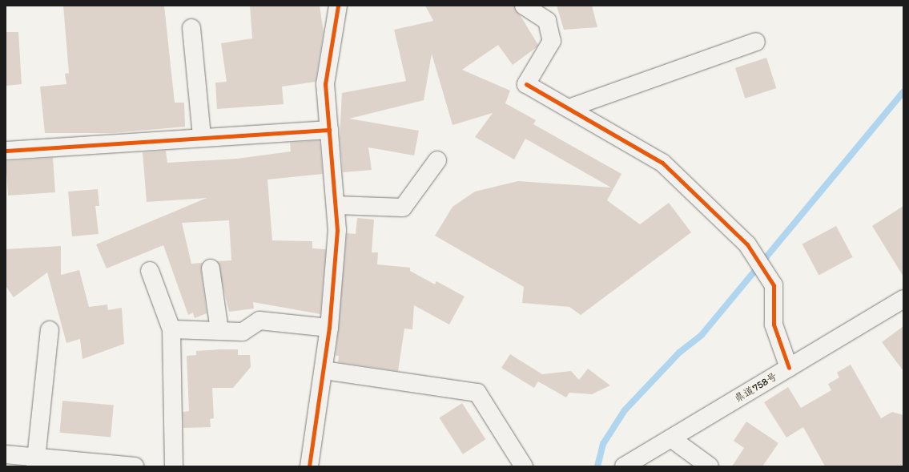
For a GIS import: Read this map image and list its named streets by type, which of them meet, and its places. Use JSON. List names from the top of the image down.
{
  "streets": {
    "street": ["県道758号"]
  }
}
